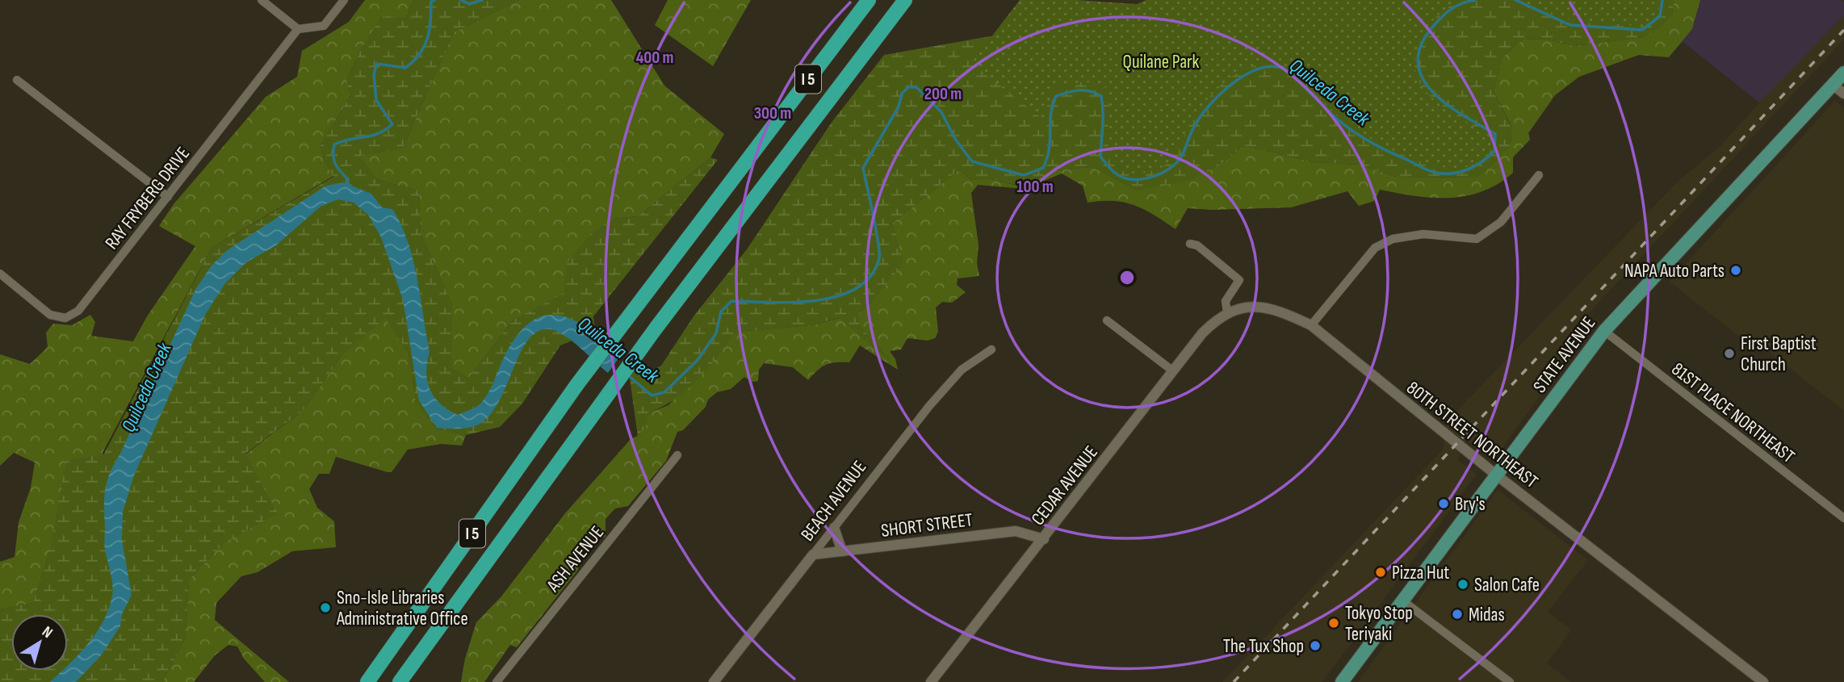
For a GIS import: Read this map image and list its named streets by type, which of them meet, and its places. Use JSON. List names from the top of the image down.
{
  "streets": {
    "highway": ["I 5"],
    "main road": ["STATE AVENUE"],
    "street": [
      "RAY FRYBERG DRIVE",
      "81ST PLACE NORTHEAST",
      "80TH STREET NORTHEAST",
      "CEDAR AVENUE",
      "BEACH AVENUE",
      "SHORT STREET",
      "ASH AVENUE"
    ]
  },
  "crossings": [
    ["STATE AVENUE", "81ST PLACE NORTHEAST"],
    ["STATE AVENUE", "80TH STREET NORTHEAST"],
    ["80TH STREET NORTHEAST", "CEDAR AVENUE"],
    ["CEDAR AVENUE", "SHORT STREET"],
    ["BEACH AVENUE", "SHORT STREET"]
  ],
  "water": ["Quilceda Creek"],
  "parks": ["Quilane Park"],
  "places": [
    "NAPA Auto Parts",
    "First Baptist Church",
    "Bry's",
    "Pizza Hut",
    "Salon Cafe",
    "Sno-Isle Libraries Administrative Office",
    "Midas",
    "Tokyo Stop Teriyaki",
    "The Tux Shop"
  ],
  "north": "top right",
  "rings": [
    "400 m",
    "200 m",
    "300 m",
    "100 m"
  ]
}
